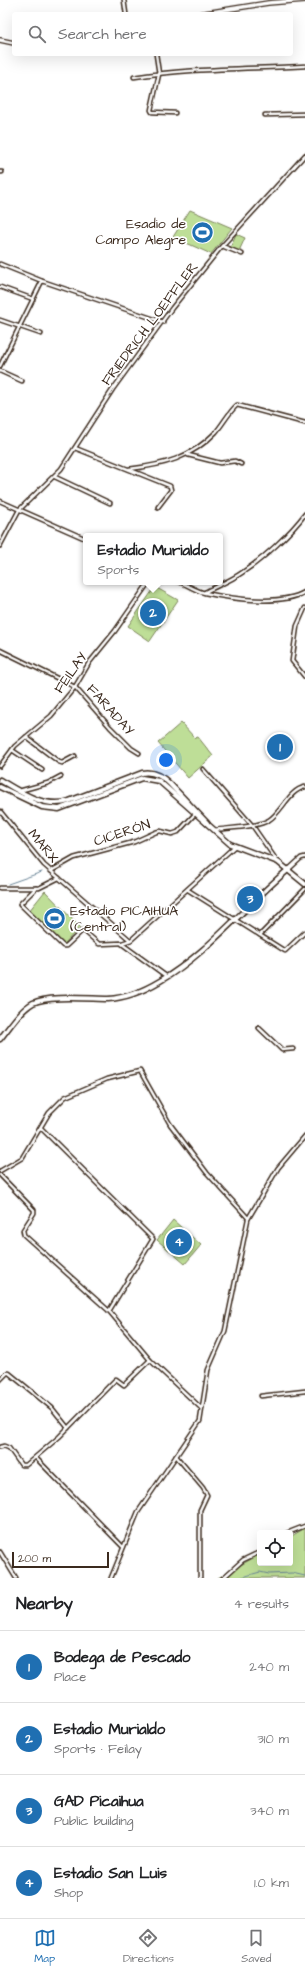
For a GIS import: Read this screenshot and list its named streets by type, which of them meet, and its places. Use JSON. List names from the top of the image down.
{
  "streets": {
    "street": [
      "FRIEDRICH LOEFFLER",
      "FEILAY",
      "FARADAY",
      "CICERÓN",
      "MARX"
    ]
  },
  "crossings": [
    ["FEILAY", "FARADAY"],
    ["CICERÓN", "MARX"]
  ],
  "places": {
    "sports": ["Esadio de Campo Alegre", "Estadio PICAIHUA (Central)"]
  },
  "scale_bar": "200 m",
  "page": {
    "search": "Search here",
    "popup": ["Estadio Murialdo", "Sports"],
    "pins": [
      "2",
      "1",
      "3",
      "4"
    ],
    "scale": "200 m",
    "heading": ["Nearby", "4 results"],
    "list": [
      {
        "mark": "1",
        "name": "Bodega de Pescado",
        "note": "Place",
        "value": "240 m"
      },
      {
        "mark": "2",
        "name": "Estadio Murialdo",
        "note": "Sports · Feilay",
        "value": "310 m"
      },
      {
        "mark": "3",
        "name": "GAD Picaihua",
        "note": "Public building",
        "value": "340 m"
      },
      {
        "mark": "4",
        "name": "Estadio San Luis",
        "note": "Shop",
        "value": "1.0 km"
      }
    ],
    "nav": ["Map", "Directions", "Saved"]
  }
}
